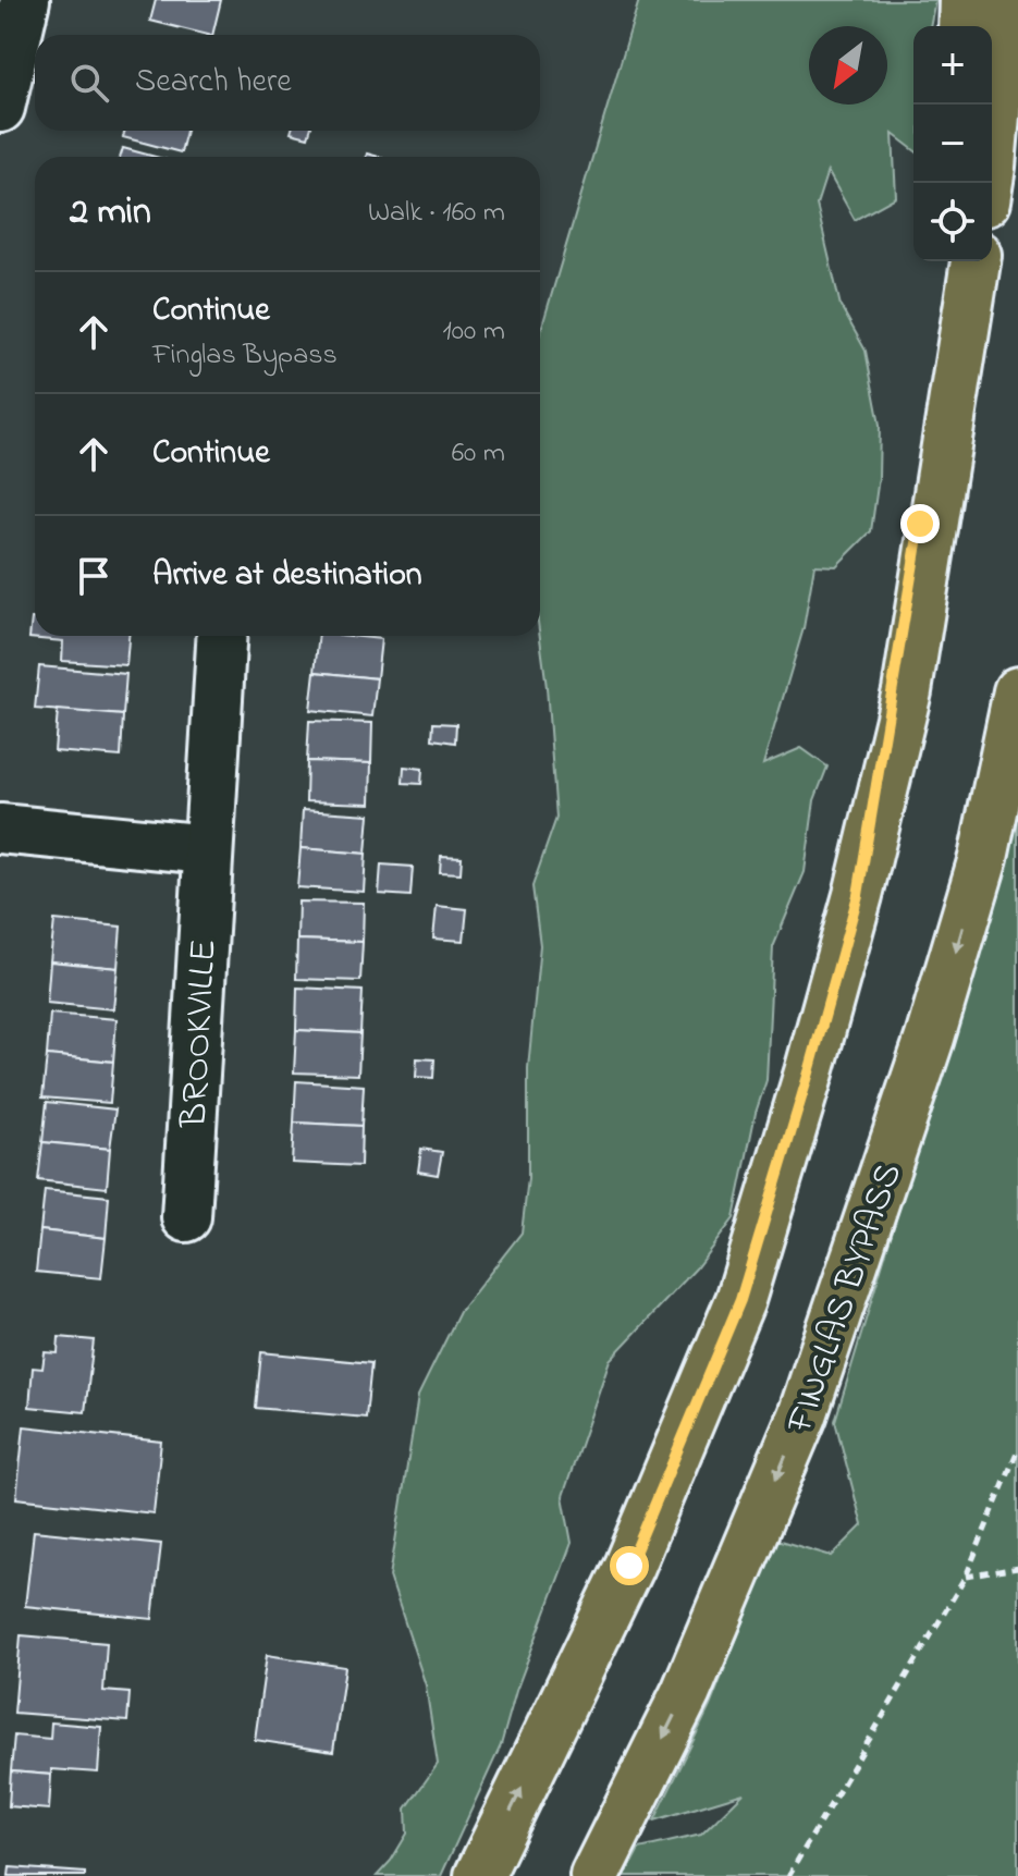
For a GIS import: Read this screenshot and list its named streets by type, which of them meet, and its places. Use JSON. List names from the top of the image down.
{
  "streets": {
    "main road": ["FINGLAS BYPASS"],
    "street": ["BROOKVILLE"]
  },
  "north": "bottom left",
  "page": {
    "map_buttons": ["+", "−"],
    "search": "Search here",
    "heading": ["2 min", "Walk · 160 m"],
    "list": [
      ["Continue", "Finglas Bypass", "100 m"],
      ["Continue", "60 m"],
      "Arrive at destination"
    ]
  }
}
